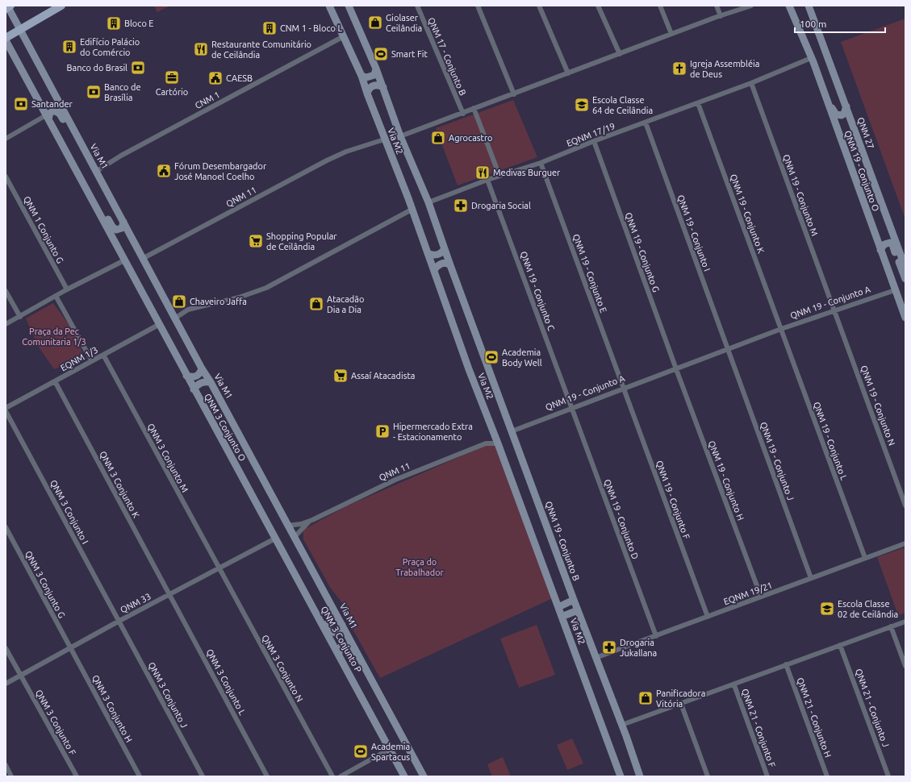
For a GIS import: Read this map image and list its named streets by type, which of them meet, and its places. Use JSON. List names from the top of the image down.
{
  "streets": {
    "main road": [
      "QNM 27",
      "Via M2",
      "Via M1",
      "QNM 19 - Conjunto O",
      "QNM 3 Conjunto O",
      "QNM 19 - Conjunto B",
      "QNM 3 Conjunto P"
    ],
    "street": [
      "QNM 17 - Conjunto B",
      "CNM 1",
      "EQNM 17/19",
      "QNM 19 - Conjunto M",
      "QNM 11",
      "QNM 19 - Conjunto K",
      "QNM 1 Conjunto G",
      "QNM 19 - Conjunto I",
      "QNM 19 - Conjunto G",
      "QNM 19 - Conjunto E",
      "QNM 19 - Conjunto C",
      "QNM 19 - Conjunto A",
      "EQNM 1/3",
      "QNM 19 - Conjunto N",
      "QNM 19 - Conjunto L",
      "QNM 3 Conjunto M",
      "QNM 19 - Conjunto J",
      "QNM 19 - Conjunto H",
      "QNM 3 Conjunto K",
      "QNM 19 - Conjunto F",
      "QNM 3 Conjunto I",
      "QNM 19 - Conjunto D",
      "QNM 3 Conjunto G",
      "EQNM 19/21",
      "QNM 33",
      "QNM 3 Conjunto N",
      "QNM 3 Conjunto L",
      "QNM 3 Conjunto J",
      "QNM 21 - Conjunto J",
      "QNM 3 Conjunto H",
      "QNM 21 - Conjunto H",
      "QNM 3 Conjunto F",
      "QNM 21 - Conjunto F"
    ]
  },
  "crossings": [
    ["CNM 1", "Via M2"],
    ["CNM 1", "Via M1"],
    ["EQNM 17/19", "Via M2"],
    ["EQNM 17/19", "QNM 19 - Conjunto O"],
    ["EQNM 17/19", "QNM 19 - Conjunto M"],
    ["EQNM 17/19", "QNM 19 - Conjunto K"],
    ["EQNM 17/19", "QNM 19 - Conjunto I"],
    ["EQNM 17/19", "QNM 19 - Conjunto G"],
    ["EQNM 17/19", "QNM 19 - Conjunto E"],
    ["EQNM 17/19", "QNM 19 - Conjunto C"],
    ["Via M2", "QNM 11"],
    ["Via M1", "QNM 11"],
    ["QNM 19 - Conjunto O", "QNM 19 - Conjunto A"],
    ["QNM 19 - Conjunto M", "QNM 19 - Conjunto A"],
    ["QNM 19 - Conjunto M", "QNM 19 - Conjunto N"],
    ["QNM 19 - Conjunto K", "QNM 19 - Conjunto A"],
    ["QNM 19 - Conjunto K", "QNM 19 - Conjunto L"],
    ["QNM 19 - Conjunto I", "QNM 19 - Conjunto A"],
    ["QNM 19 - Conjunto I", "QNM 19 - Conjunto J"],
    ["QNM 19 - Conjunto G", "QNM 19 - Conjunto A"],
    ["QNM 19 - Conjunto G", "QNM 19 - Conjunto H"],
    ["QNM 19 - Conjunto E", "QNM 19 - Conjunto A"],
    ["QNM 19 - Conjunto E", "QNM 19 - Conjunto F"],
    ["QNM 19 - Conjunto C", "QNM 19 - Conjunto A"],
    ["QNM 19 - Conjunto C", "QNM 19 - Conjunto D"],
    ["QNM 19 - Conjunto A", "QNM 19 - Conjunto N"],
    ["QNM 19 - Conjunto A", "QNM 19 - Conjunto L"],
    ["QNM 19 - Conjunto A", "QNM 19 - Conjunto J"],
    ["QNM 19 - Conjunto A", "QNM 19 - Conjunto H"],
    ["QNM 19 - Conjunto A", "QNM 19 - Conjunto F"],
    ["QNM 19 - Conjunto A", "QNM 19 - Conjunto D"],
    ["QNM 19 - Conjunto A", "QNM 19 - Conjunto B"],
    ["EQNM 1/3", "QNM 3 Conjunto O"],
    ["EQNM 1/3", "QNM 3 Conjunto M"],
    ["EQNM 1/3", "QNM 3 Conjunto K"],
    ["QNM 3 Conjunto O", "QNM 33"],
    ["QNM 3 Conjunto O", "QNM 3 Conjunto P"],
    ["QNM 19 - Conjunto L", "EQNM 19/21"],
    ["QNM 3 Conjunto M", "QNM 33"],
    ["QNM 3 Conjunto M", "QNM 3 Conjunto N"],
    ["QNM 19 - Conjunto J", "EQNM 19/21"],
    ["QNM 19 - Conjunto H", "EQNM 19/21"],
    ["QNM 3 Conjunto K", "QNM 33"],
    ["QNM 3 Conjunto K", "QNM 3 Conjunto L"],
    ["QNM 19 - Conjunto F", "EQNM 19/21"],
    ["QNM 3 Conjunto I", "QNM 33"],
    ["QNM 3 Conjunto I", "QNM 3 Conjunto J"],
    ["QNM 19 - Conjunto D", "EQNM 19/21"],
    ["QNM 19 - Conjunto B", "EQNM 19/21"],
    ["QNM 3 Conjunto G", "QNM 33"],
    ["QNM 3 Conjunto G", "QNM 3 Conjunto H"],
    ["QNM 33", "QNM 3 Conjunto P"],
    ["QNM 33", "QNM 3 Conjunto N"],
    ["QNM 33", "QNM 3 Conjunto L"],
    ["QNM 33", "QNM 3 Conjunto J"],
    ["QNM 33", "QNM 3 Conjunto H"],
    ["QNM 33", "QNM 3 Conjunto F"]
  ],
  "parks": ["Praça da Pec Comunitaria 1/3", "Praça do Trabalhador"],
  "places": {
    "shop": [
      "Giolaser Ceilândia",
      "Agrocastro",
      "Chaveiro Jaffa",
      "Atacadão Dia a Dia",
      "Panificadora Vitória"
    ],
    "building": ["Bloco E", "CNM 1 - Bloco L", "Edifício Palácio do Comércio"],
    "restaurant": ["Restaurante Comunitário de Ceilândia", "Medivas Burguer"],
    "sports": ["Smart Fit", "Academia Body Well", "Academia Spartacus"],
    "bank": ["Banco do Brasil", "Banco de Brasília", "Santander"],
    "church": ["Igreja Assembléia de Deus"],
    "office": ["Cartório"],
    "public building": ["CAESB", "Fórum Desembargador José Manoel Coelho"],
    "school or university": ["Escola Classe 64 de Ceilândia", "Escola Classe 02 de Ceilândia"],
    "pharmacy": ["Drogaria Social", "Drogaria Jukallana"],
    "supermarket": ["Shopping Popular de Ceilândia", "Assaí Atacadista"],
    "parking": ["Hipermercado Extra - Estacionamento"]
  },
  "scale_bar": "100 m"
}
